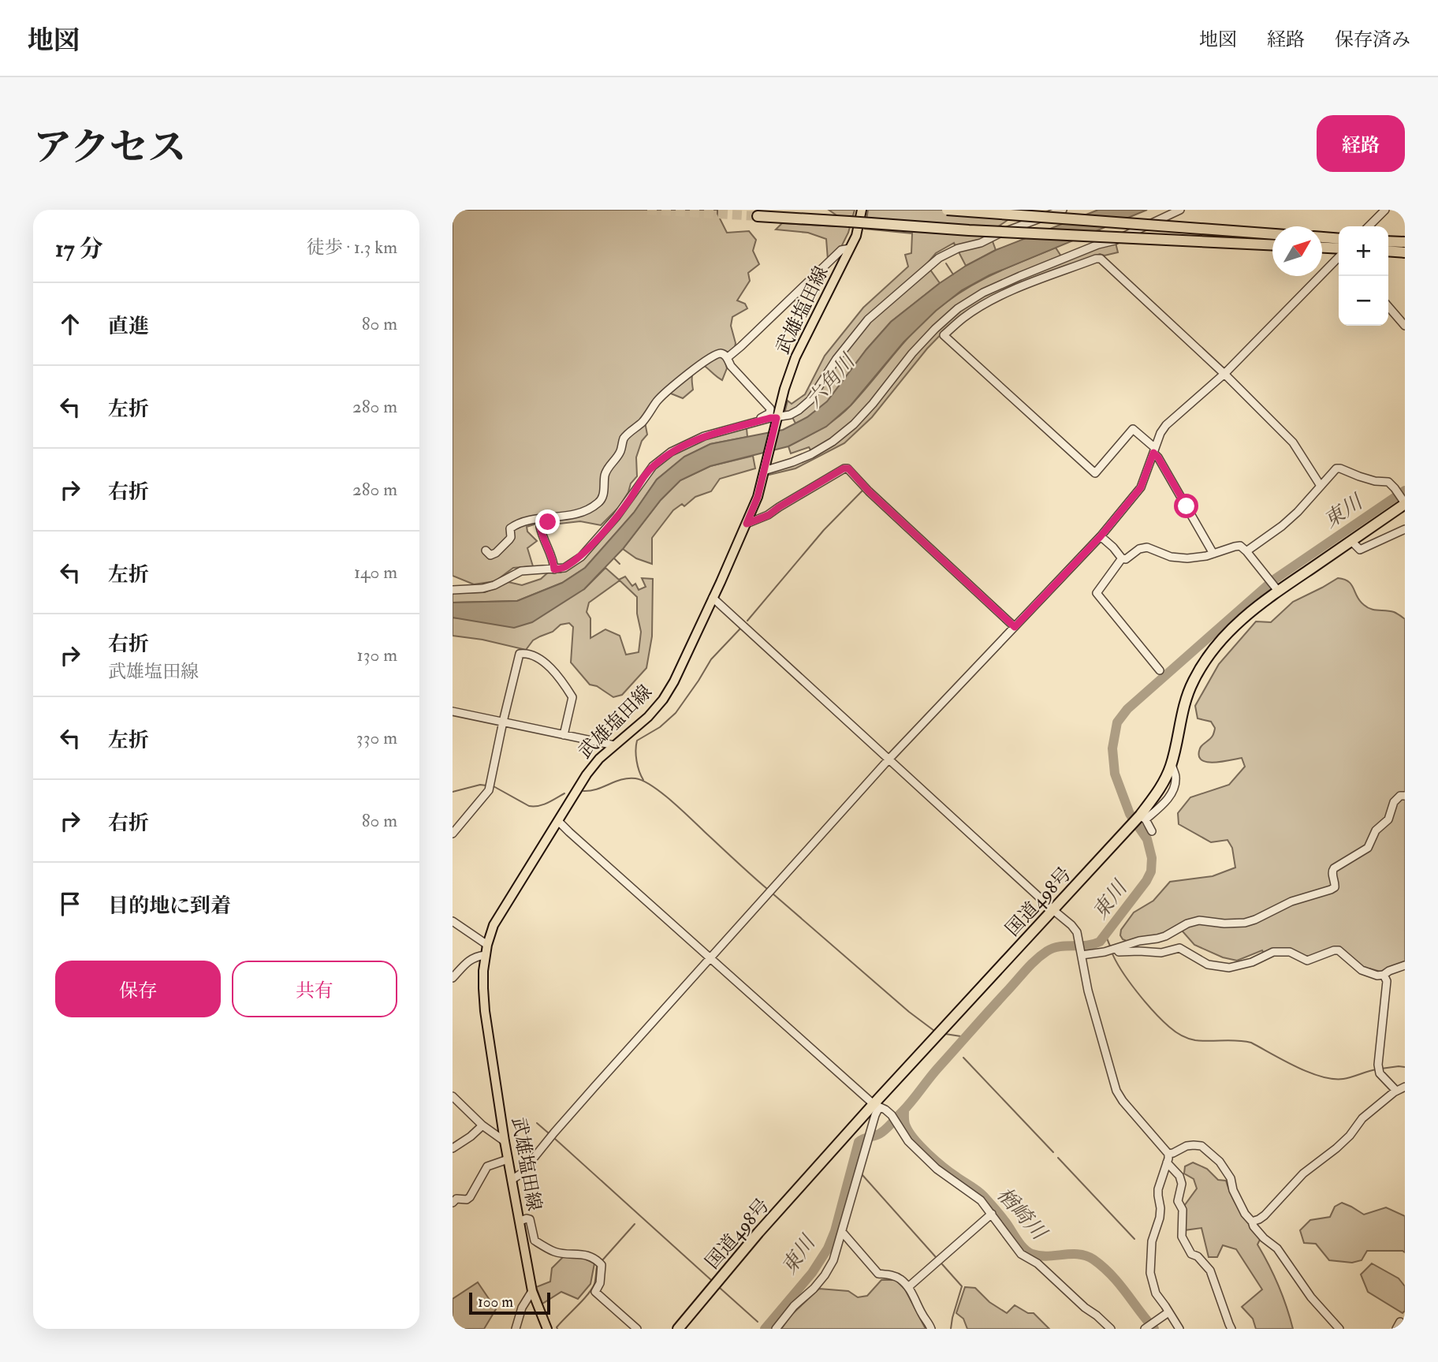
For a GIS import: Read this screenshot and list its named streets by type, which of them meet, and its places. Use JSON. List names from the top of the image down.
{
  "streets": {
    "highway": ["国道498号"],
    "main road": ["武雄塩田線"]
  },
  "water": ["六角川", "東川", "楢崎川"],
  "scale_bar": "100 m",
  "north": "top right",
  "page": {
    "header": "地図",
    "nav": ["地図", "経路", "保存済み"],
    "buttons": [
      "経路",
      ["保存", "共有"]
    ],
    "title": "アクセス",
    "heading": ["17 分", "徒歩 · 1.3 km"],
    "map_buttons": ["+", "−"],
    "list": [
      ["直進", "80 m"],
      ["左折", "280 m"],
      ["右折", "280 m"],
      ["左折", "140 m"],
      ["右折", "武雄塩田線", "130 m"],
      ["左折", "330 m"],
      ["右折", "80 m"],
      "目的地に到着"
    ],
    "scale": "100 m"
  }
}
